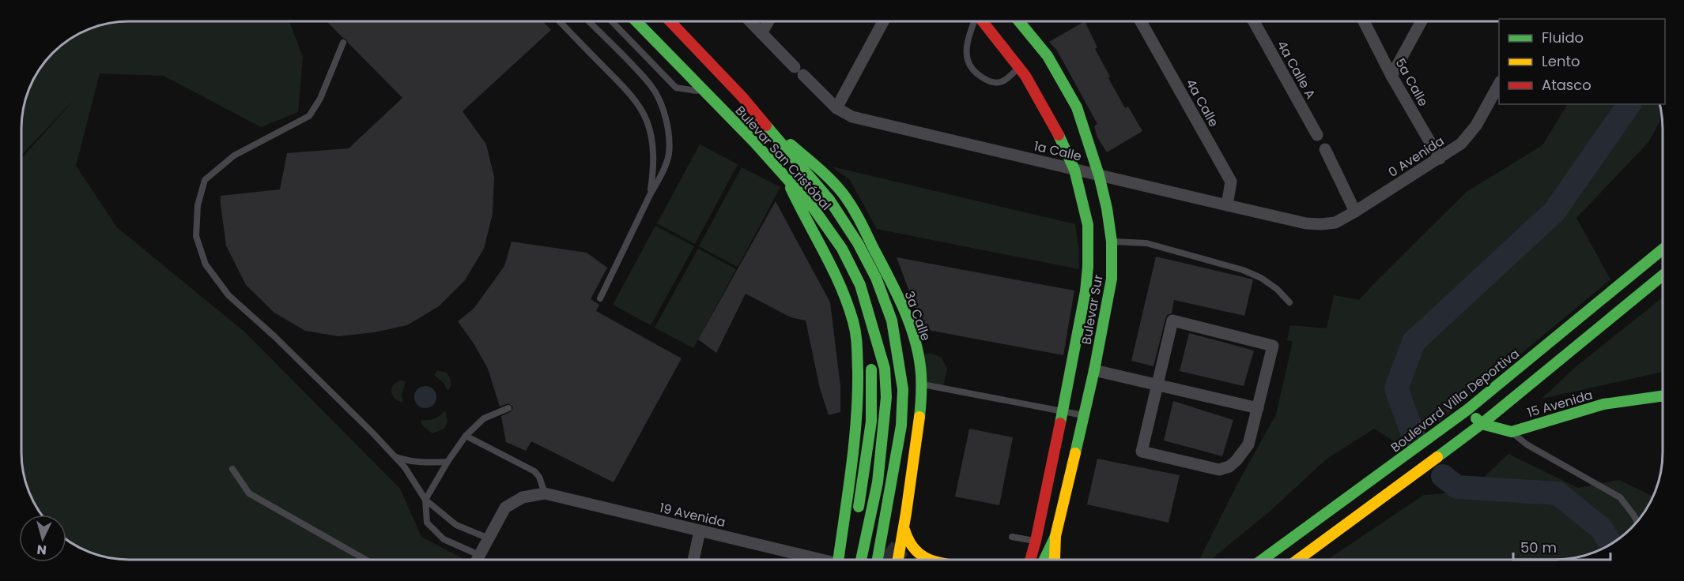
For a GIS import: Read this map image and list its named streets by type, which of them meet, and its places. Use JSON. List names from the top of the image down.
{
  "streets": {
    "main road": [
      "Bulevar San Cristóbal",
      "Bulevar Sur",
      "3a Calle",
      "Boulevard Villa Deportiva",
      "15 Avenida"
    ],
    "street": [
      "4a Calle A",
      "5a Calle",
      "4a Calle",
      "1a Calle",
      "0 Avenida",
      "19 Avenida"
    ]
  },
  "crossings": [
    ["5a Calle", "0 Avenida"],
    ["4a Calle", "1a Calle"],
    ["1a Calle", "0 Avenida"],
    ["1a Calle", "Bulevar Sur"],
    ["Bulevar San Cristóbal", "3a Calle"]
  ],
  "legend": ["Fluido", "Lento", "Atasco"],
  "scale_bar": "50 m",
  "north": "bottom"
}
